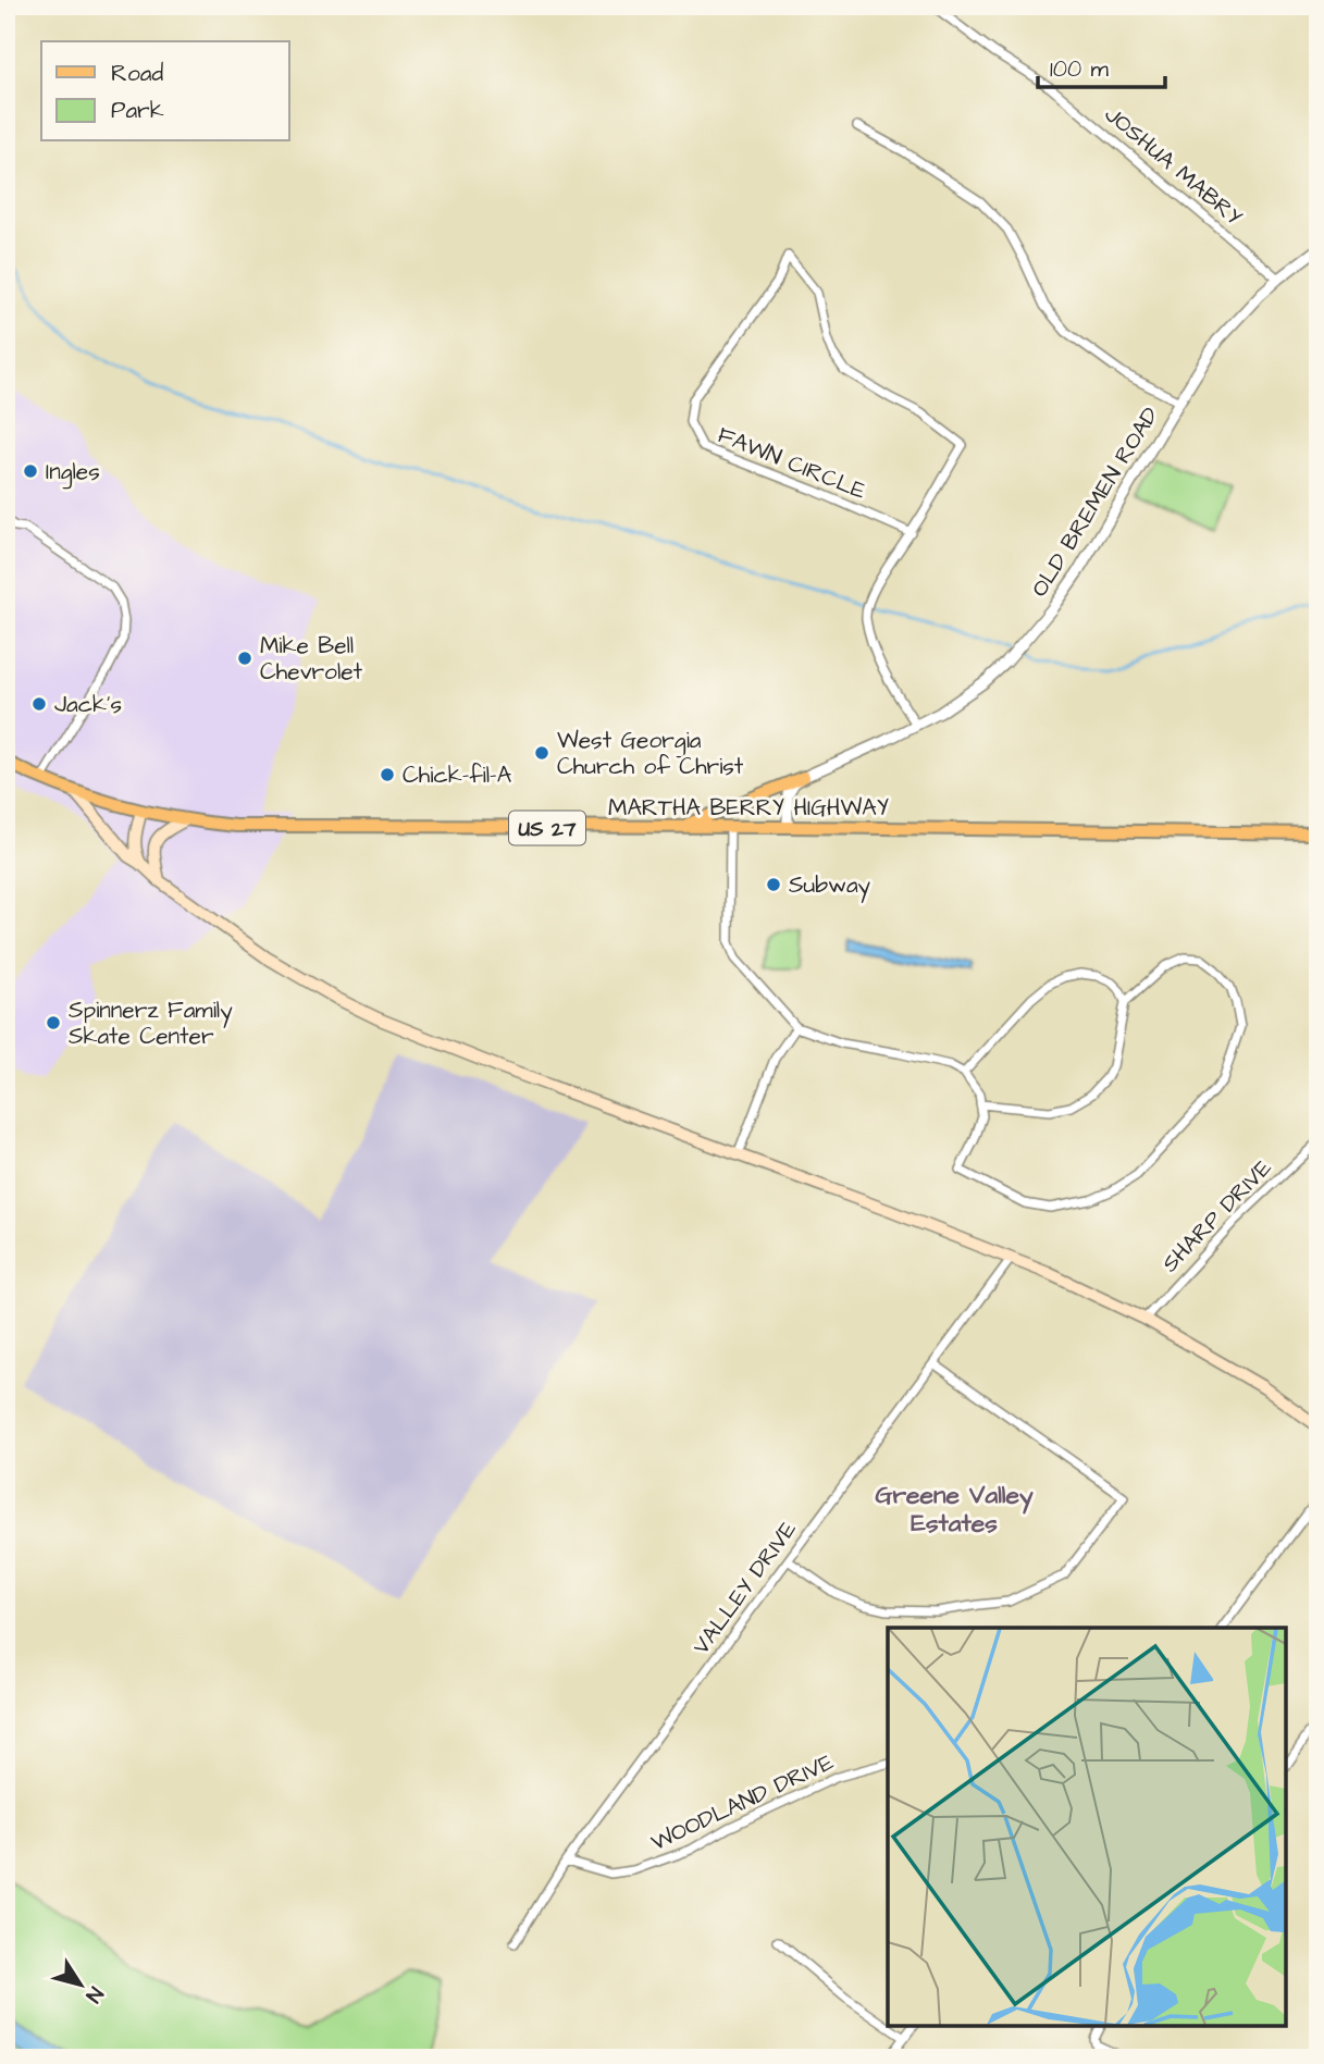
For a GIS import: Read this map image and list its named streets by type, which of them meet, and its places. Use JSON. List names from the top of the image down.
{
  "streets": {
    "main road": ["MARTHA BERRY HIGHWAY", "US 27"],
    "street": [
      "JOSHUA MABRY",
      "FAWN CIRCLE",
      "OLD BREMEN ROAD",
      "SHARP DRIVE",
      "VALLEY DRIVE",
      "WOODLAND DRIVE"
    ]
  },
  "crossings": [
    ["JOSHUA MABRY", "OLD BREMEN ROAD"],
    ["FAWN CIRCLE", "OLD BREMEN ROAD"],
    ["VALLEY DRIVE", "WOODLAND DRIVE"]
  ],
  "districts": ["Greene Valley Estates"],
  "places": [
    "Ingles",
    "Mike Bell Chevrolet",
    "Jack's",
    "West Georgia Church of Christ",
    "Chick-fil-A",
    "Subway",
    "Spinnerz Family Skate Center"
  ],
  "legend": ["Road", "Park"],
  "scale_bar": "100 m",
  "north": "bottom right"
}
